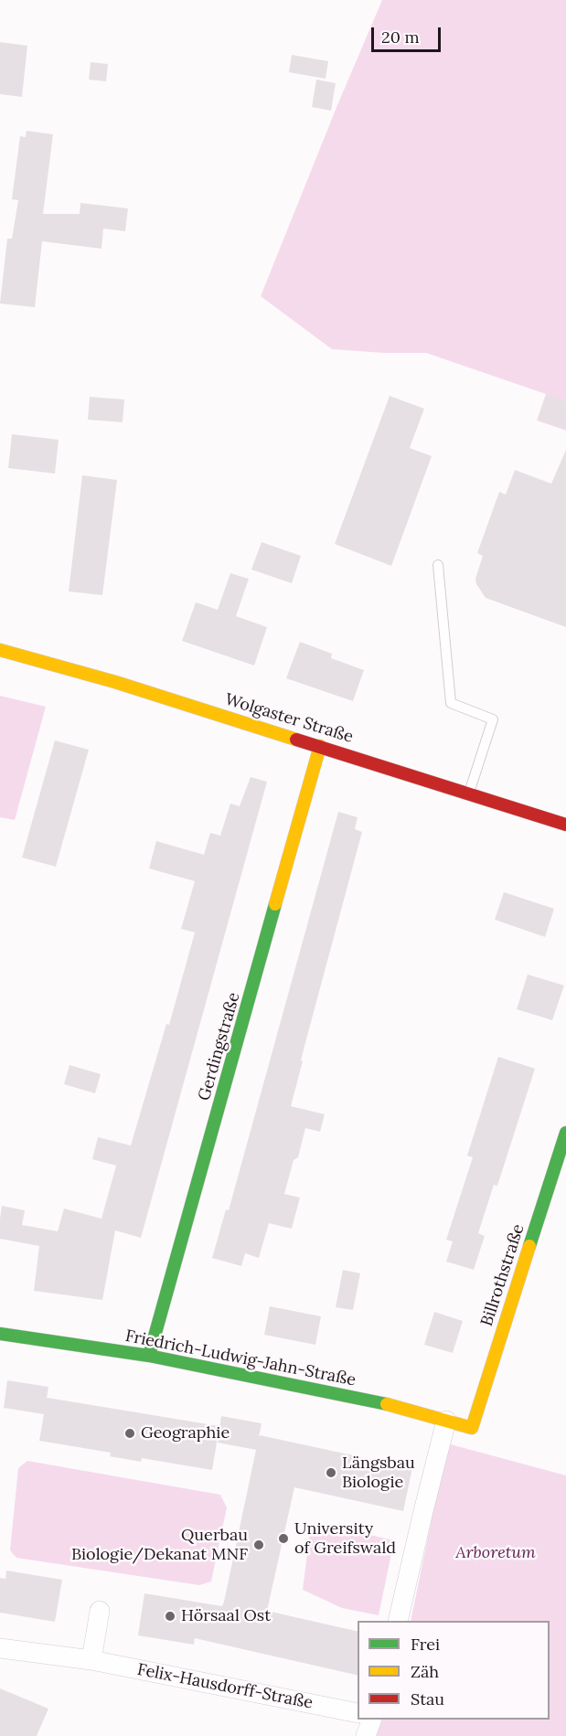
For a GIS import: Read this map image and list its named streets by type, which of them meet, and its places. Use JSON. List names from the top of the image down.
{
  "streets": {
    "street": [
      "Wolgaster Straße",
      "Gerdingstraße",
      "Billrothstraße",
      "Friedrich-Ludwig-Jahn-Straße",
      "Felix-Hausdorff-Straße"
    ]
  },
  "crossings": [
    ["Wolgaster Straße", "Gerdingstraße"],
    ["Gerdingstraße", "Friedrich-Ludwig-Jahn-Straße"],
    ["Billrothstraße", "Friedrich-Ludwig-Jahn-Straße"]
  ],
  "parks": ["Arboretum"],
  "places": [
    "Geographie",
    "Längsbau Biologie",
    "University of Greifswald",
    "Querbau Biologie/Dekanat MNF",
    "Hörsaal Ost"
  ],
  "legend": ["Frei", "Zäh", "Stau"],
  "scale_bar": "20 m"
}
